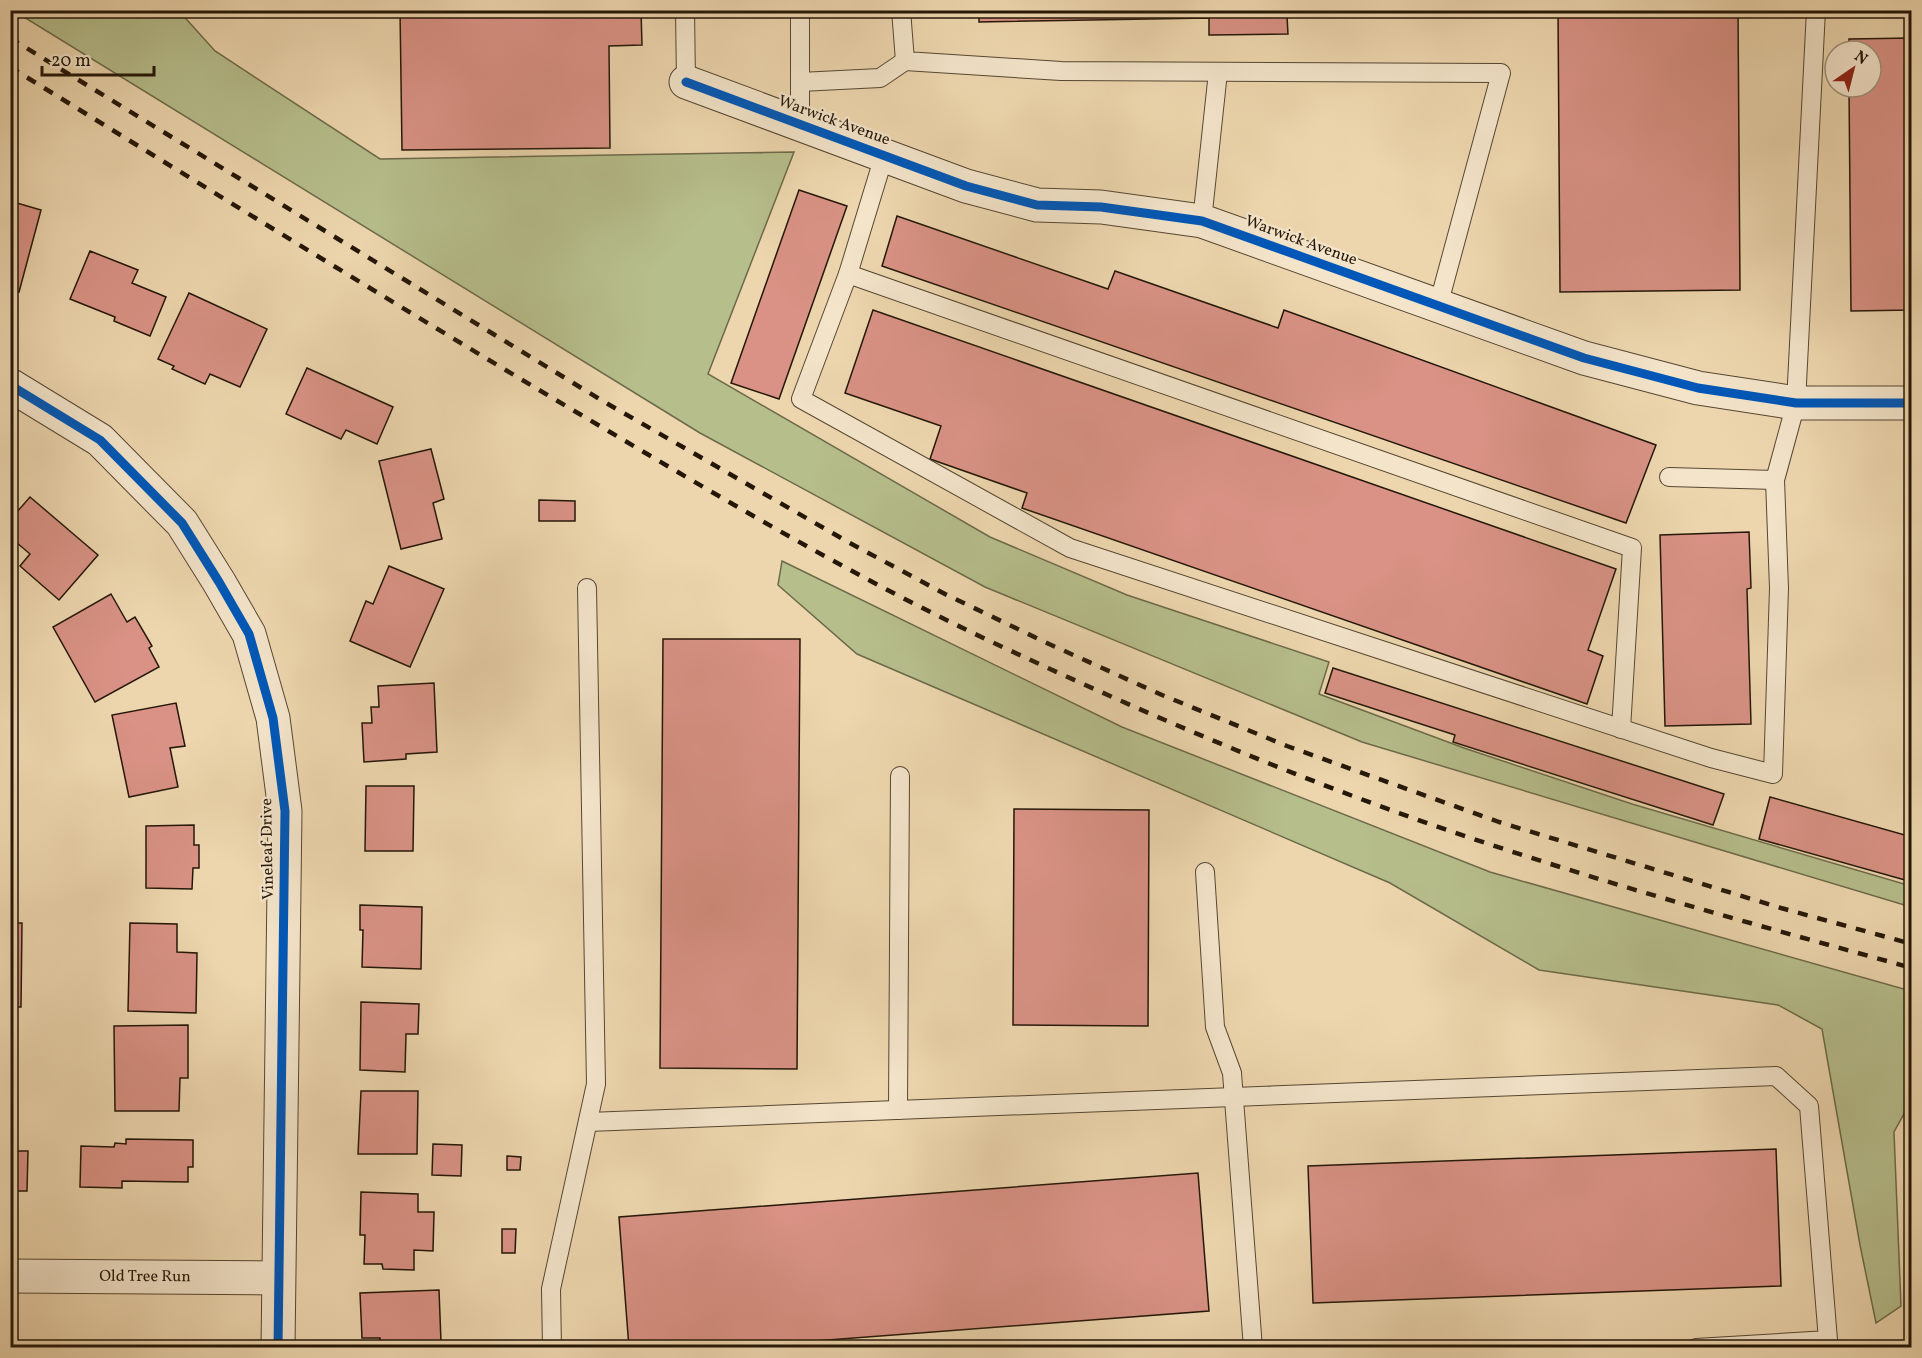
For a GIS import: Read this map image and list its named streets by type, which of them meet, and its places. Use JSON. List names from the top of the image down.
{
  "streets": {
    "street": ["Warwick Avenue", "Vineleaf Drive", "Old Tree Run"]
  },
  "crossings": [
    ["Vineleaf Drive", "Old Tree Run"]
  ],
  "scale_bar": "20 m",
  "north": "top right"
}
